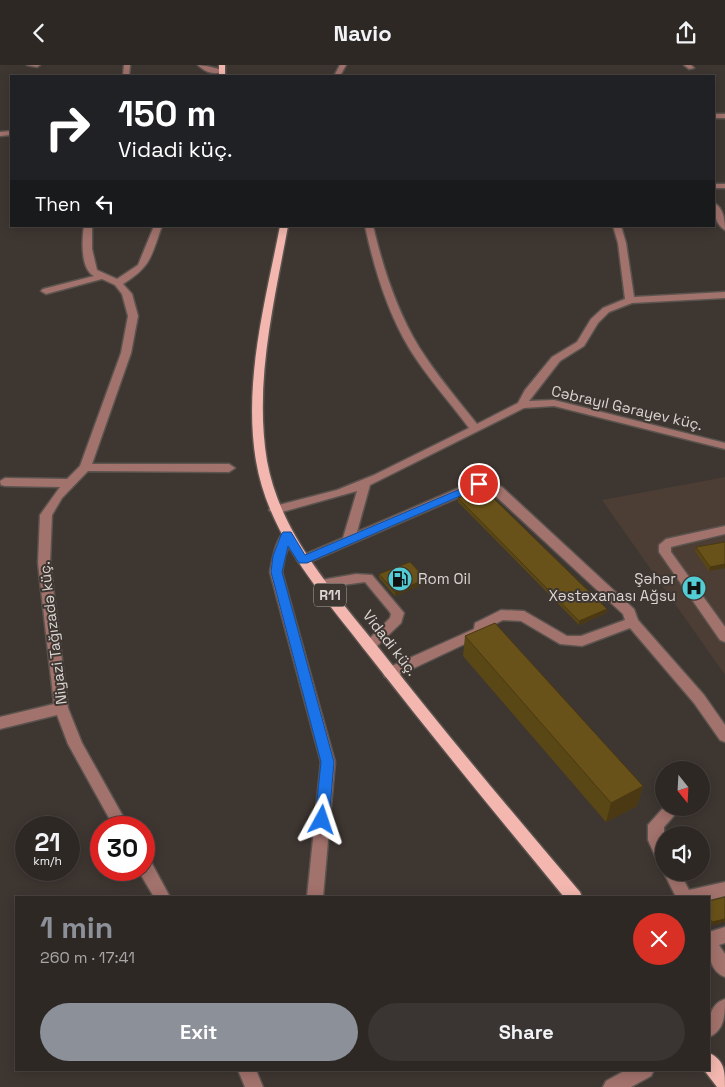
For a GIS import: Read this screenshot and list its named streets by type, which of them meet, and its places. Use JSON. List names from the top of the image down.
{
  "streets": {
    "main road": ["R11", "Vidadi küç."],
    "street": ["Cəbrayıl Gərayev küç.", "Niyazi Tağızadə küç."]
  },
  "places": {
    "fuel station": ["Rom Oil"],
    "hospital": ["Şəhər Xəstəxanası Ağsu"]
  },
  "north": "bottom",
  "page": {
    "header": "Navio",
    "turn": ["150 m", "Vidadi küç."],
    "then": "Then",
    "speed": "21 km/h",
    "limit": "30",
    "heading": ["1 min", "260 m · 17:41"],
    "buttons": ["Exit", "Share"]
  }
}
